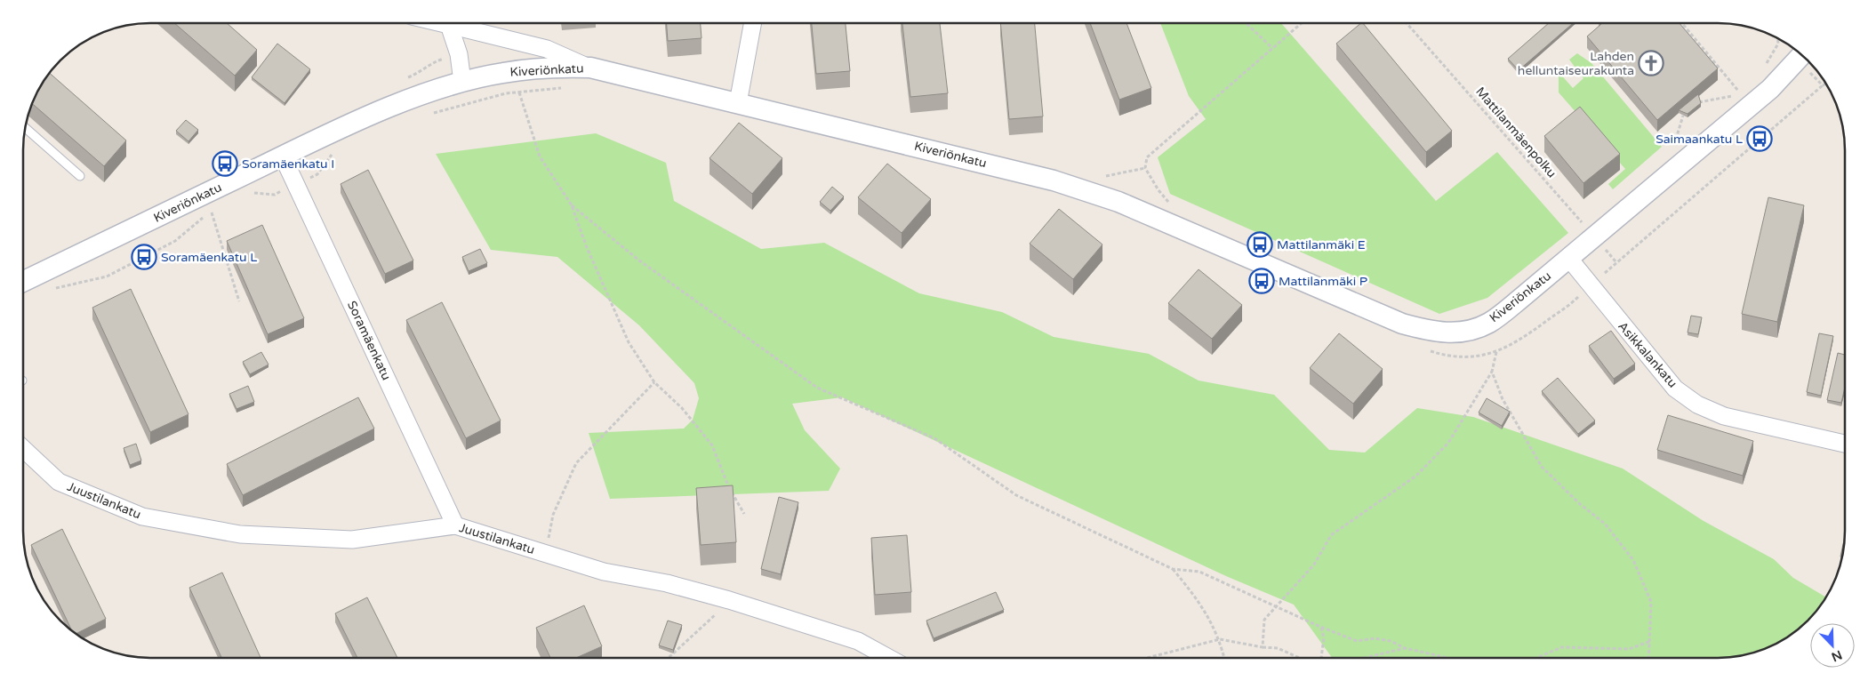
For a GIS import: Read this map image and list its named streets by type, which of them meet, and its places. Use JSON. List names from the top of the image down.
{
  "streets": {
    "street": [
      "Kiveriönkatu",
      "Soramäenkatu",
      "Asikkalankatu",
      "Juustilankatu"
    ],
    "path": ["Mattilanmäenpolku"]
  },
  "crossings": [
    ["Kiveriönkatu", "Mattilanmäenpolku"],
    ["Kiveriönkatu", "Soramäenkatu"],
    ["Kiveriönkatu", "Asikkalankatu"],
    ["Soramäenkatu", "Juustilankatu"]
  ],
  "places": {
    "church": ["Lahden helluntaiseurakunta"],
    "bus stop": [
      "Saimaankatu L",
      "Soramäenkatu I",
      "Mattilanmäki E",
      "Soramäenkatu L",
      "Mattilanmäki P"
    ]
  },
  "north": "bottom right"
}
